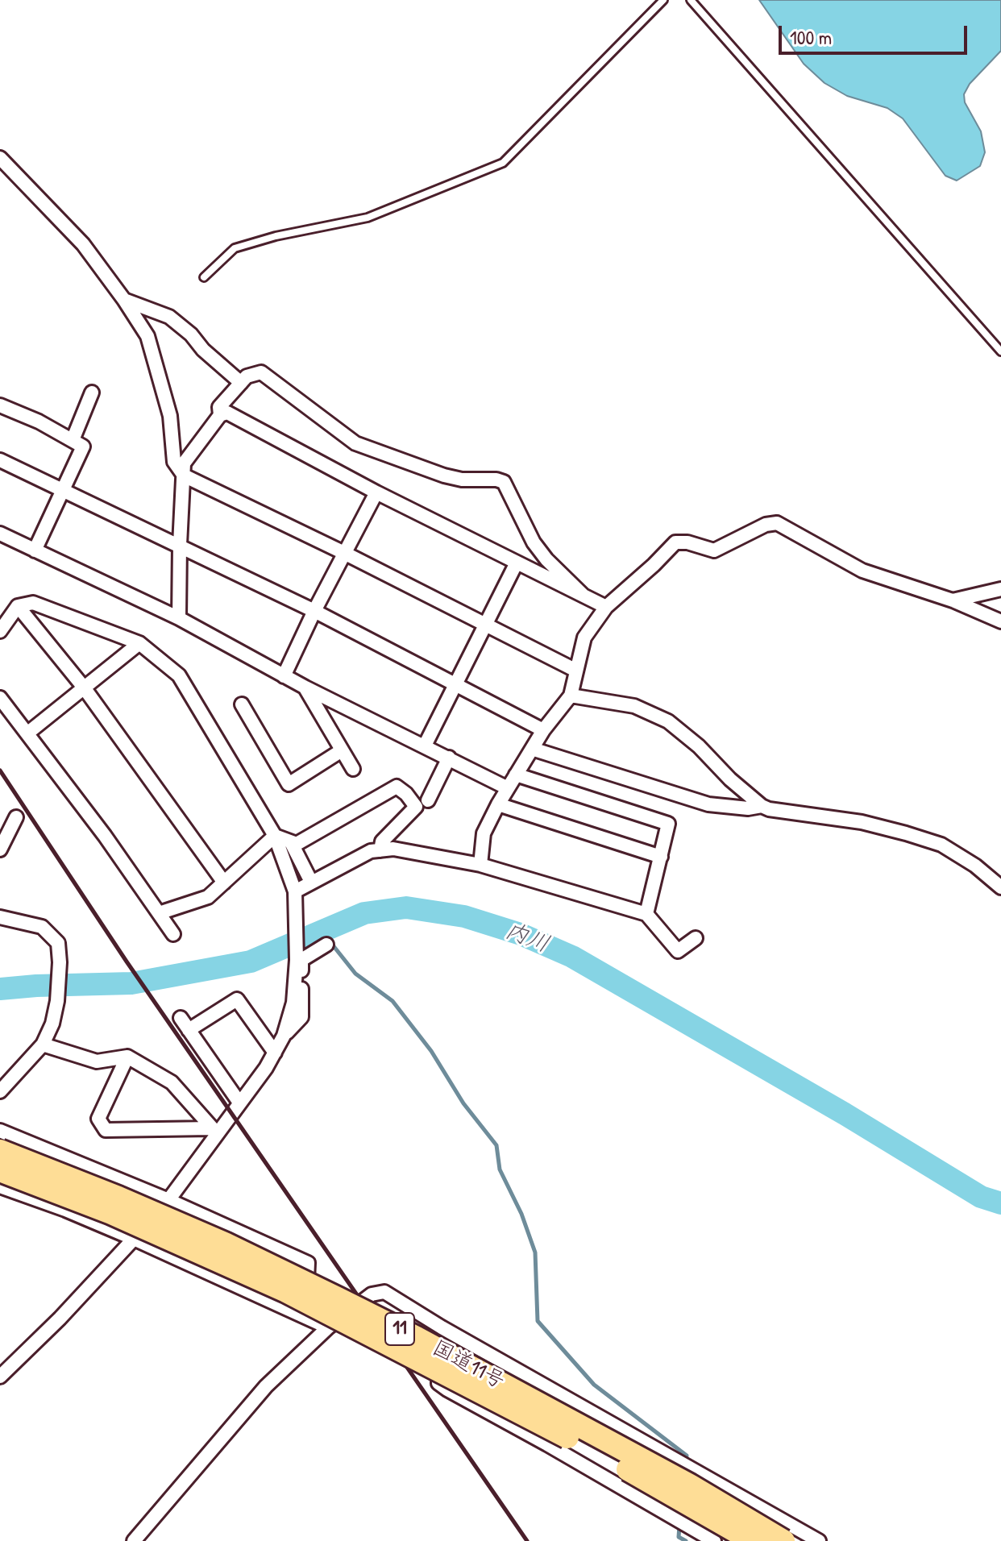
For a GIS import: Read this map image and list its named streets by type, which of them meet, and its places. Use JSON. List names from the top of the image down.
{
  "streets": {
    "highway": ["11", "国道11号"]
  },
  "water": ["内川"],
  "scale_bar": "100 m"
}
